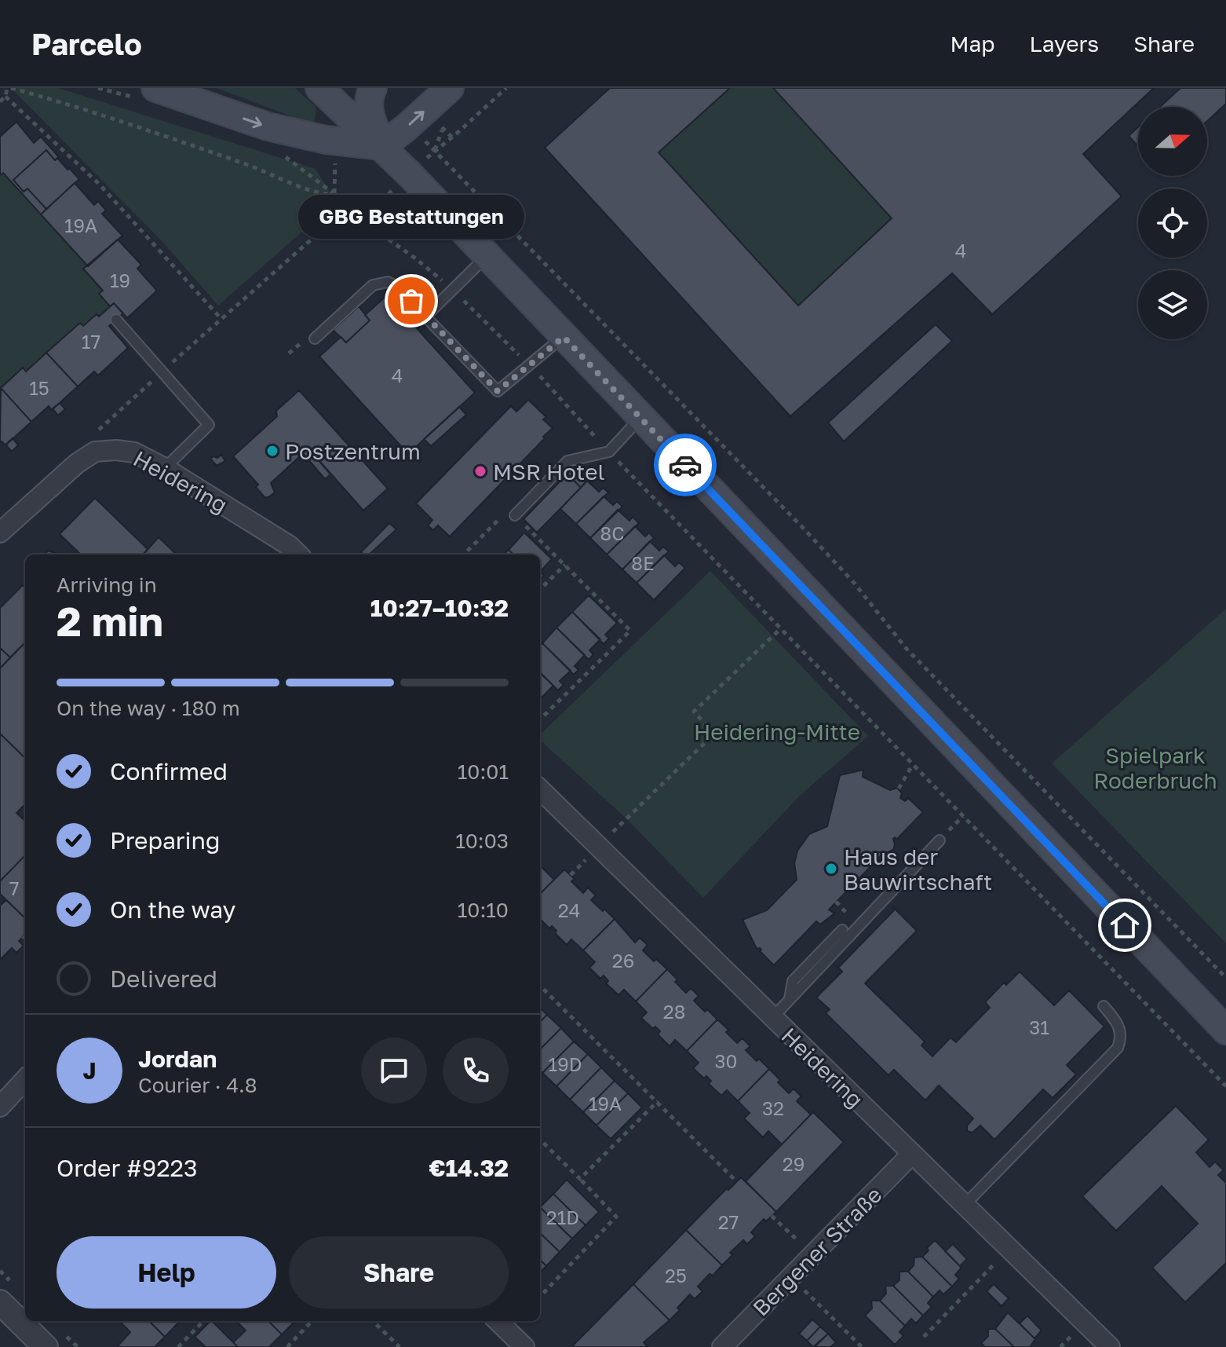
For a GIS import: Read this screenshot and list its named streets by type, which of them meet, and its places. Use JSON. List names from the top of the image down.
{
  "streets": {
    "street": ["Heidering", "Bergener Straße"]
  },
  "crossings": [
    ["Heidering", "Bergener Straße"]
  ],
  "parks": ["Heidering-Mitte", "Spielpark Roderbruch"],
  "places": [
    "GBG Bestattungen",
    "Postzentrum",
    "MSR Hotel",
    "Haus der Bauwirtschaft"
  ],
  "house_numbers": [
    "19A",
    "4",
    "19",
    "17",
    "4",
    "15",
    "8C",
    "8E",
    "7",
    "24",
    "26",
    "28",
    "31",
    "30",
    "19D",
    "19A",
    "32",
    "29",
    "21D",
    "27",
    "25"
  ],
  "north": "right",
  "page": {
    "header": "Parcelo",
    "nav": ["Map", "Layers", "Share"],
    "bubble": "GBG Bestattungen",
    "heading": ["2 min", "Arriving in", "10:27–10:32"],
    "panel": [
      "Jordan",
      "Courier · 4.8",
      "Order #9223",
      "€14.32"
    ],
    "bar": "On the way · 180 m",
    "list": [
      ["Confirmed", "10:01"],
      ["Preparing", "10:03"],
      ["On the way", "10:10"],
      "Delivered"
    ],
    "round": "J",
    "buttons": ["Help", "Share"]
  }
}
